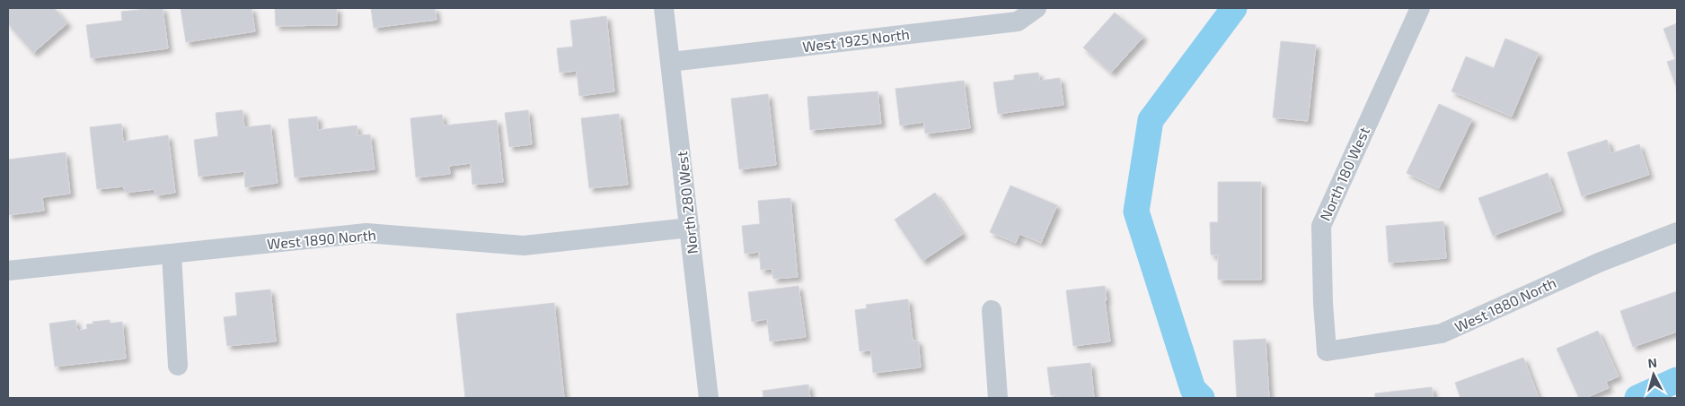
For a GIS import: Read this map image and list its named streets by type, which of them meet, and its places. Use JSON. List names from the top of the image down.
{
  "streets": {
    "street": [
      "West 1925 North",
      "North 180 West",
      "North 280 West",
      "West 1890 North",
      "West 1880 North"
    ]
  },
  "crossings": [
    ["West 1925 North", "North 280 West"],
    ["North 180 West", "West 1880 North"],
    ["North 280 West", "West 1890 North"]
  ],
  "north": "top"
}
